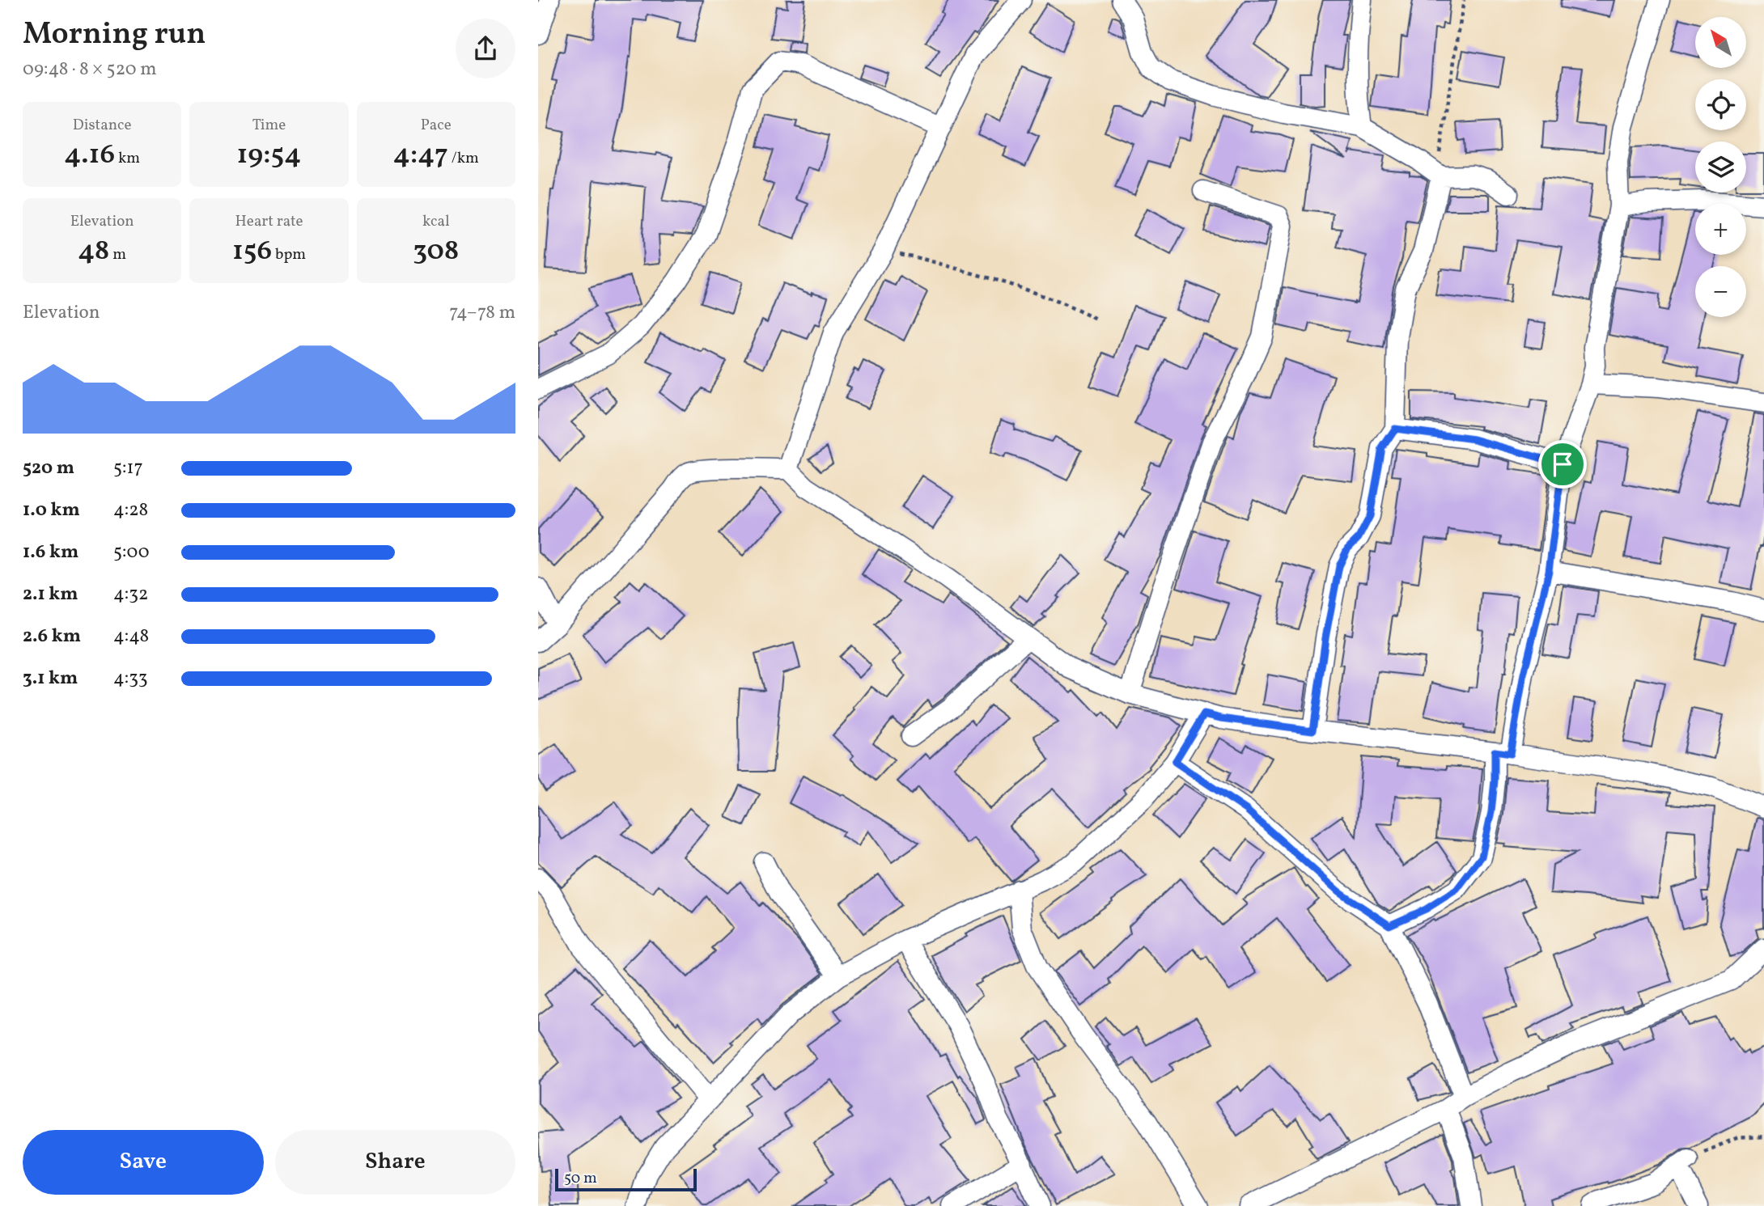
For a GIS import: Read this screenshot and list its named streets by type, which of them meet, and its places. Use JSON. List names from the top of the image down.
{
  "scale_bar": "50 m",
  "north": "top left",
  "page": {
    "heading": ["Morning run", "09:48 · 8 × 520 m"],
    "map_buttons": ["+", "−"],
    "stats": [
      ["Distance", "4.16 km"],
      ["Time", "19:54"],
      ["Pace", "4:47 /km"],
      ["Elevation", "48 m"],
      ["Heart rate", "156 bpm"],
      ["kcal", "308"]
    ],
    "chart": ["Elevation", "74–78 m"],
    "list": [
      {
        "name": "520 m",
        "note": "5:17"
      },
      {
        "name": "1.0 km",
        "note": "4:28"
      },
      {
        "name": "1.6 km",
        "note": "5:00"
      },
      {
        "name": "2.1 km",
        "note": "4:32"
      },
      {
        "name": "2.6 km",
        "note": "4:48"
      },
      {
        "name": "3.1 km",
        "note": "4:33"
      }
    ],
    "buttons": ["Save", "Share"],
    "scale": "50 m"
  }
}
